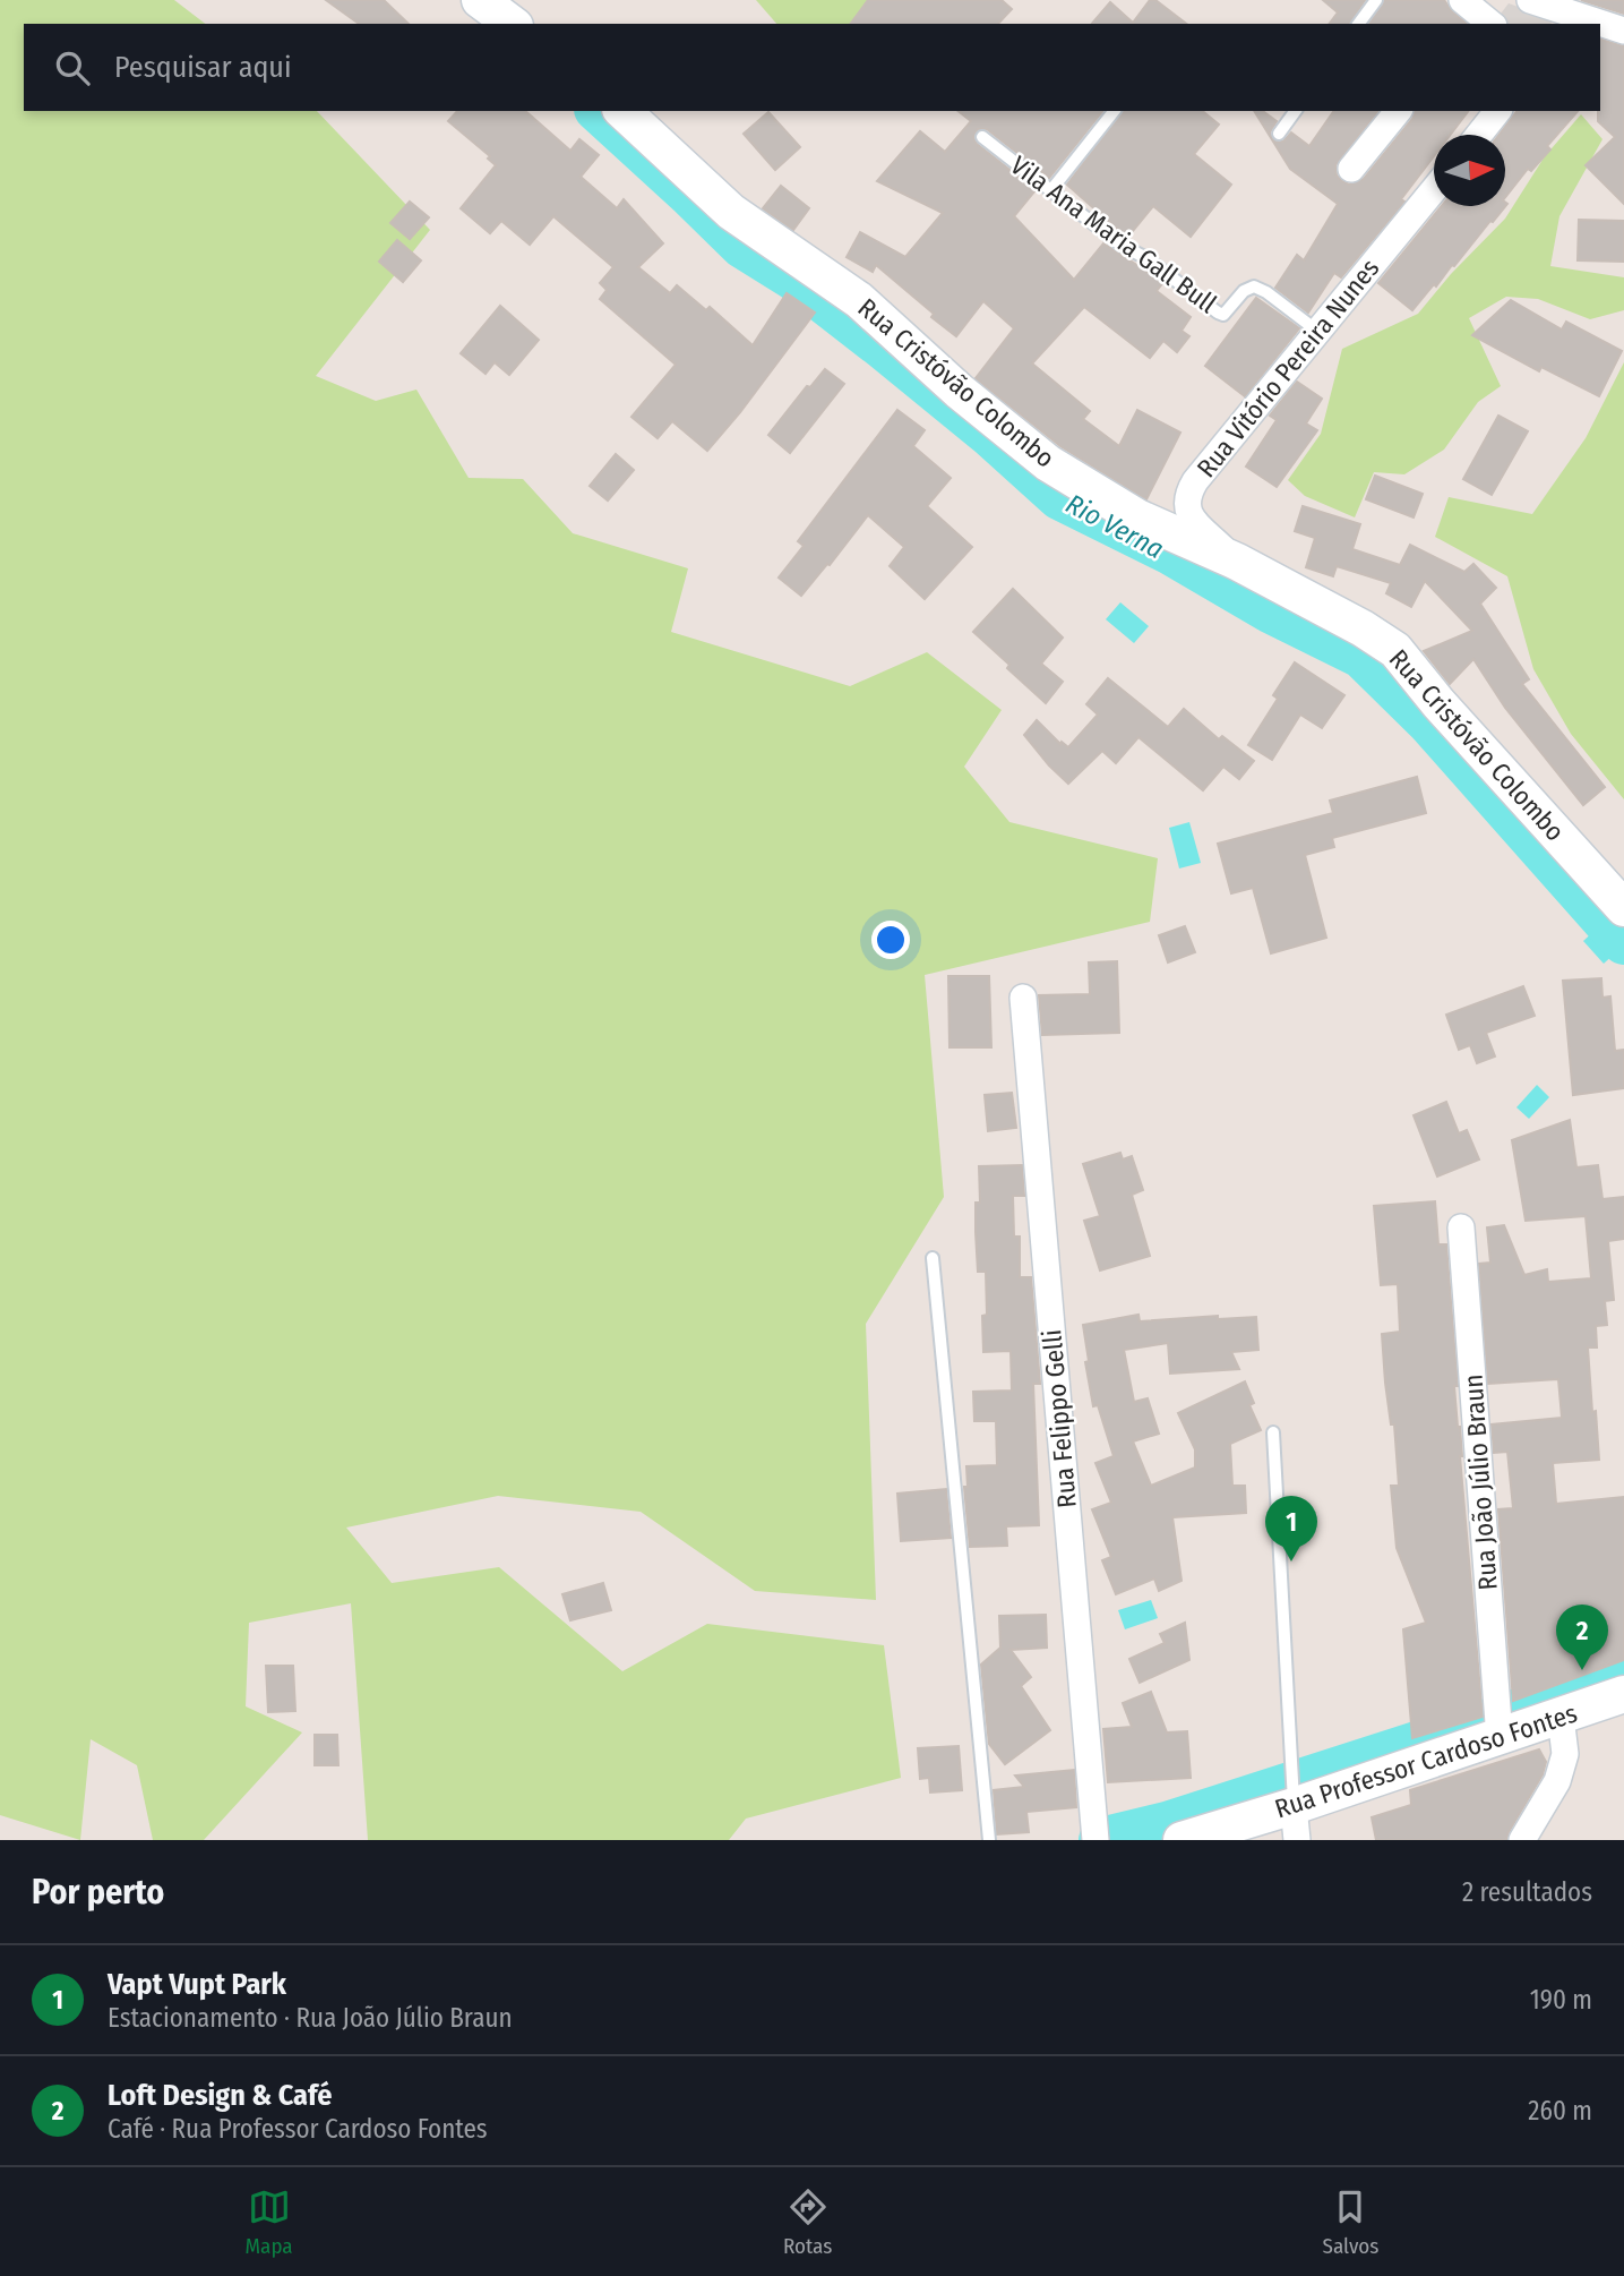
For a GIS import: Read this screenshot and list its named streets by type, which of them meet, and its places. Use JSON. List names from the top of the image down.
{
  "streets": {
    "main road": ["Rua Cristóvão Colombo", "Rua Professor Cardoso Fontes"],
    "street": ["Rua Vitório Pereira Nunes", "Rua Felippo Gelli", "Rua João Júlio Braun"],
    "lane": ["Vila Ana Maria Gall Bull"]
  },
  "crossings": [
    ["Vila Ana Maria Gall Bull", "Rua Vitório Pereira Nunes"],
    ["Rua Vitório Pereira Nunes", "Rua Cristóvão Colombo"],
    ["Rua João Júlio Braun", "Rua Professor Cardoso Fontes"]
  ],
  "water": ["Rio Verna"],
  "north": "right",
  "page": {
    "search": "Pesquisar aqui",
    "pins": ["1", "2"],
    "heading": ["Por perto", "2 resultados"],
    "list": [
      {
        "mark": "1",
        "name": "Vapt Vupt Park",
        "note": "Estacionamento · Rua João Júlio Braun",
        "value": "190 m"
      },
      {
        "mark": "2",
        "name": "Loft Design & Café",
        "note": "Café · Rua Professor Cardoso Fontes",
        "value": "260 m"
      }
    ],
    "nav": ["Mapa", "Rotas", "Salvos"]
  }
}
